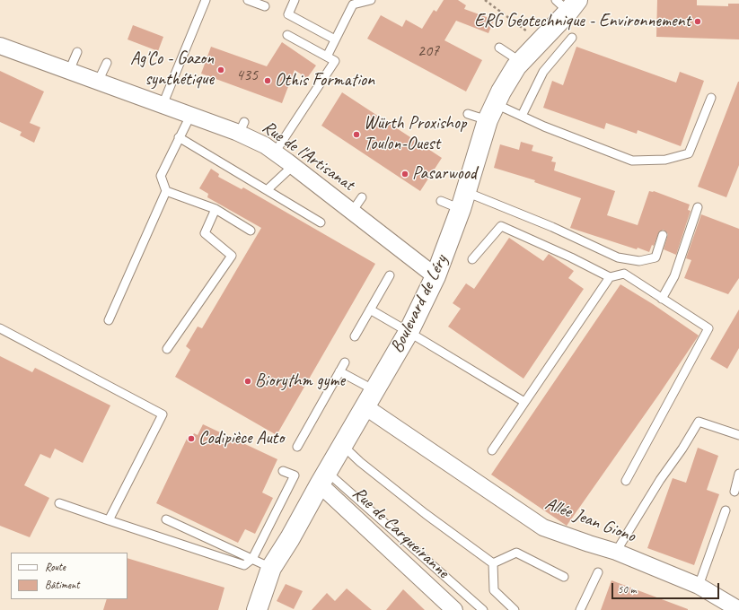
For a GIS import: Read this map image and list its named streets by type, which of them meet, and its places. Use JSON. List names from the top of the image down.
{
  "streets": {
    "street": [
      "Rue de l'Artisanat",
      "Boulevard de Léry",
      "Allée Jean Giono",
      "Rue de Carqueiranne"
    ]
  },
  "crossings": [
    ["Rue de l'Artisanat", "Boulevard de Léry"],
    ["Boulevard de Léry", "Allée Jean Giono"],
    ["Boulevard de Léry", "Rue de Carqueiranne"]
  ],
  "places": [
    "ERG Géotechnique - Environnement",
    "Ag'Co - Gazon synthétique",
    "Othis Formation",
    "Würth Proxishop Toulon-Ouest",
    "Pasarwood",
    "Biorythm gyme",
    "Codipièce Auto"
  ],
  "house_numbers": ["207", "435"],
  "legend": ["Route", "Bâtiment"],
  "scale_bar": "50 m"
}
